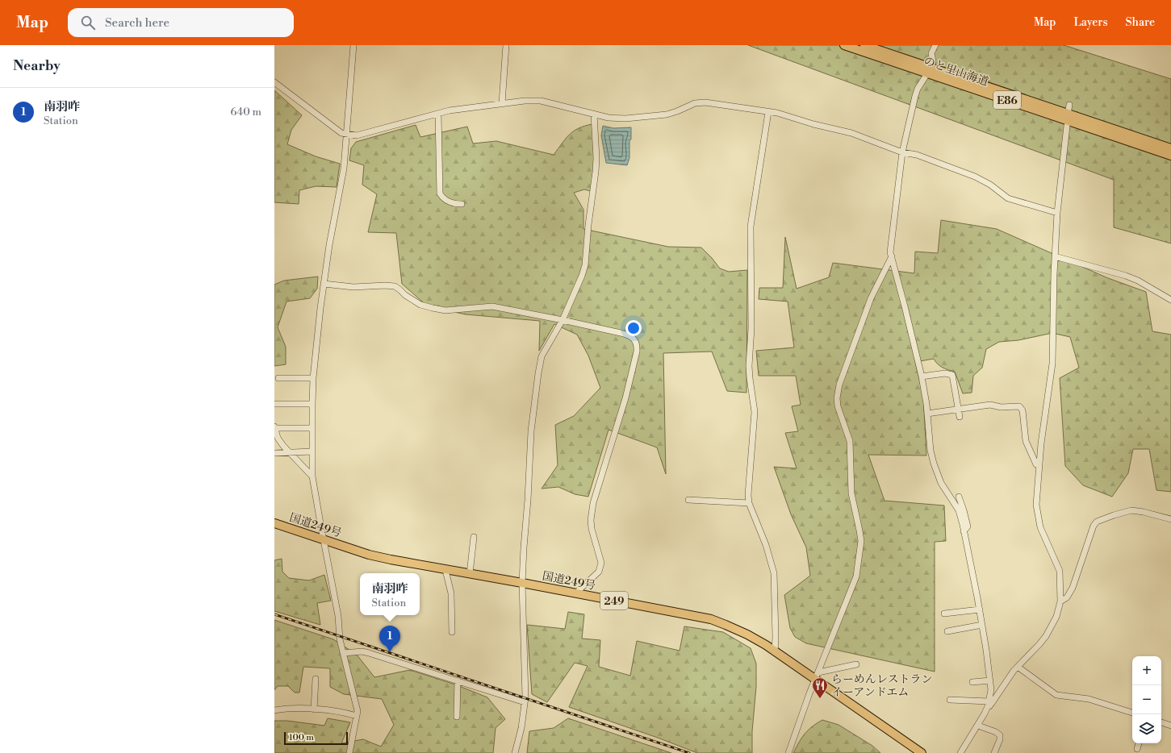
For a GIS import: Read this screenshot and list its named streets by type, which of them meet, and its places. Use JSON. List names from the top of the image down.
{
  "streets": {
    "highway": [
      "のと里山海道",
      "E86",
      "国道249号",
      "249"
    ]
  },
  "places": {
    "restaurant": ["らーめんレストラン イーアンドエム"]
  },
  "scale_bar": "100 m",
  "page": {
    "header": "Map",
    "search": "Search here",
    "nav": ["Map", "Layers", "Share"],
    "heading": "Nearby",
    "list": [
      {
        "mark": "1",
        "name": "南羽咋",
        "note": "Station",
        "value": "640 m"
      }
    ],
    "popup": ["南羽咋", "Station"],
    "pins": "1",
    "map_buttons": ["+", "−"],
    "scale": "100 m"
  }
}
